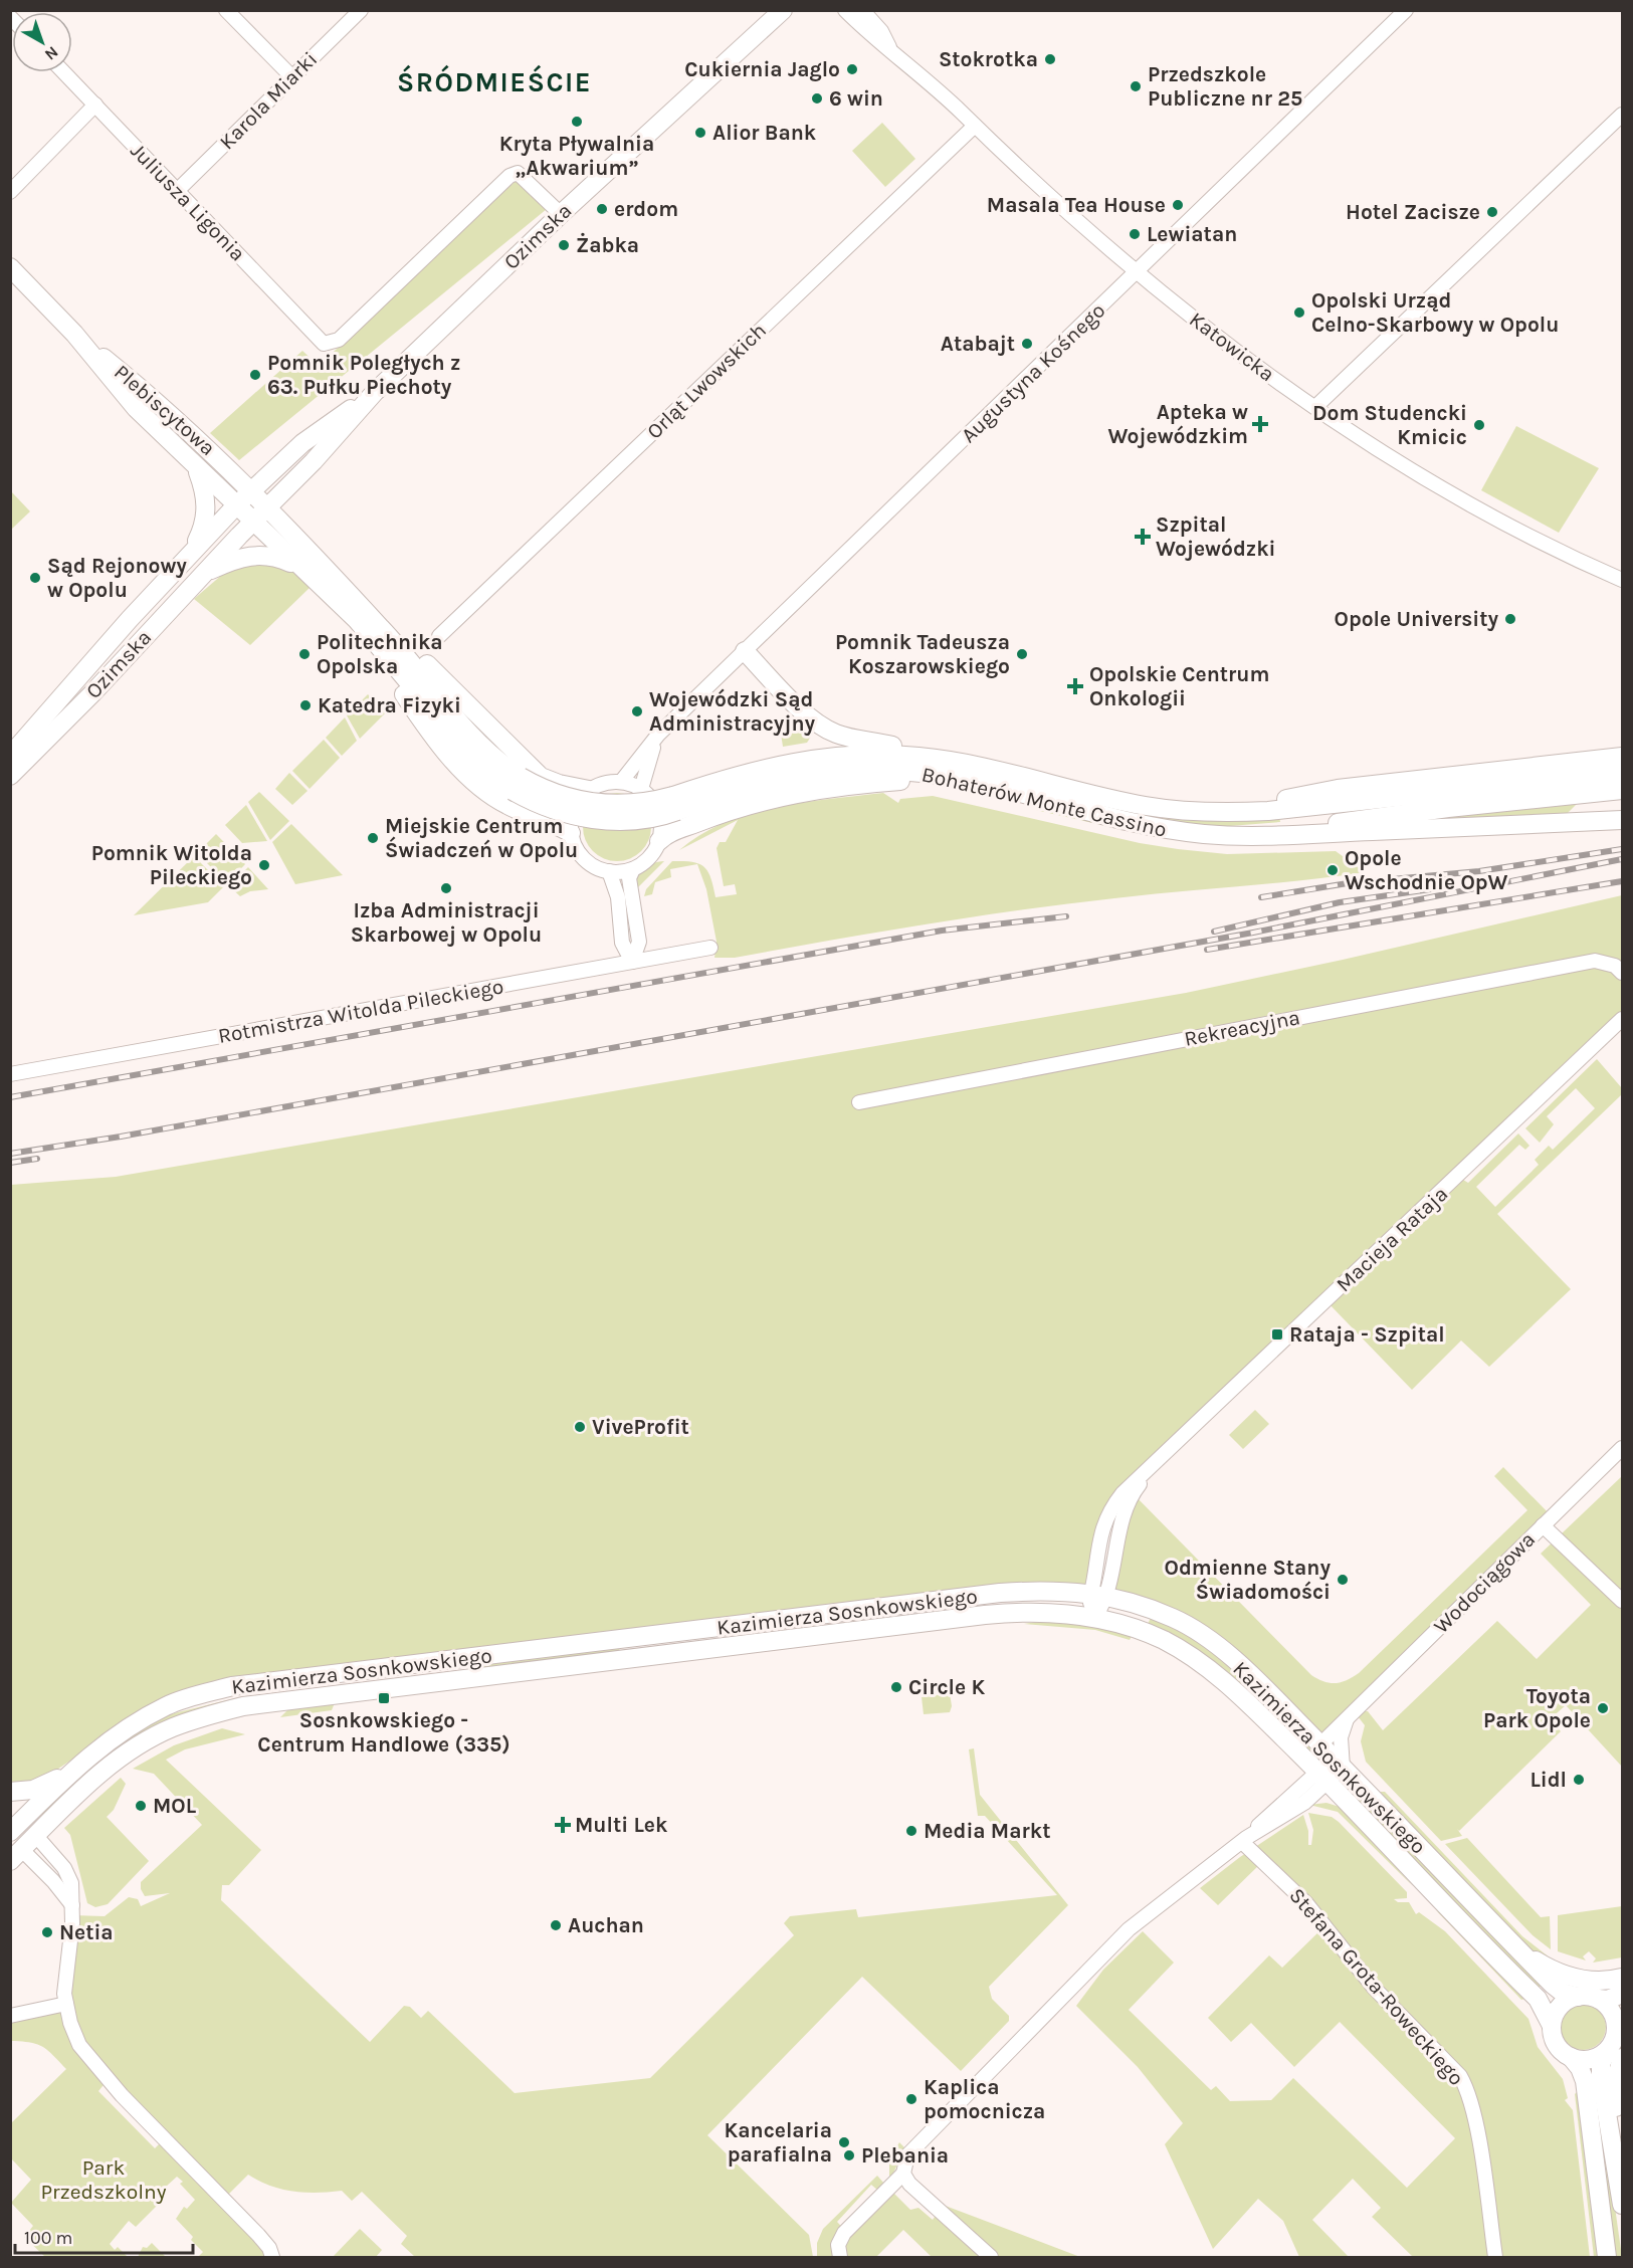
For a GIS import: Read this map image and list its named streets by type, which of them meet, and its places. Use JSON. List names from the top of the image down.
{
  "streets": {
    "main road": [
      "Ozimska",
      "Plebiscytowa",
      "Bohaterów Monte Cassino",
      "Kazimierza Sosnkowskiego"
    ],
    "street": [
      "Karola Miarki",
      "Juliusza Ligonia",
      "Katowicka",
      "Augustyna Kośnego",
      "Orląt Lwowskich",
      "Rotmistrza Witolda Pileckiego",
      "Rekreacyjna",
      "Macieja Rataja",
      "Wodociągowa",
      "Stefana Grota-Roweckiego"
    ]
  },
  "crossings": [
    ["Karola Miarki", "Juliusza Ligonia"],
    ["Juliusza Ligonia", "Ozimska"],
    ["Ozimska", "Plebiscytowa"],
    ["Ozimska", "Bohaterów Monte Cassino"],
    ["Katowicka", "Augustyna Kośnego"],
    ["Katowicka", "Orląt Lwowskich"],
    ["Plebiscytowa", "Bohaterów Monte Cassino"],
    ["Macieja Rataja", "Kazimierza Sosnkowskiego"],
    ["Wodociągowa", "Kazimierza Sosnkowskiego"]
  ],
  "districts": ["ŚRÓDMIEŚCIE"],
  "parks": ["Park Przedszkolny"],
  "places": {
    "other": [
      "Stokrotka",
      "Cukiernia Jaglo",
      "Przedszkole Publiczne nr 25",
      "6 win",
      "Kryta Pływalnia „Akwarium”",
      "Alior Bank",
      "Masala Tea House",
      "erdom",
      "Hotel Zacisze",
      "Lewiatan",
      "Żabka",
      "Opolski Urząd Celno-Skarbowy w Opolu",
      "Atabajt",
      "Pomnik Poległych z 63. Pułku Piechoty",
      "Dom Studencki Kmicic",
      "Sąd Rejonowy w Opolu",
      "Opole University",
      "Politechnika Opolska",
      "Pomnik Tadeusza Koszarowskiego",
      "Katedra Fizyki",
      "Wojewódzki Sąd Administracyjny",
      "Miejskie Centrum Świadczeń w Opolu",
      "Pomnik Witolda Pileckiego",
      "Opole Wschodnie OpW",
      "Izba Administracji Skarbowej w Opolu",
      "ViveProfit",
      "Odmienne Stany Świadomości",
      "Circle K",
      "Toyota Park Opole",
      "Lidl",
      "MOL",
      "Media Markt",
      "Auchan",
      "Netia",
      "Kaplica pomocnicza",
      "Kancelaria parafialna",
      "Plebania"
    ],
    "health": [
      "Apteka w Wojewódzkim",
      "Szpital Wojewódzki",
      "Opolskie Centrum Onkologii",
      "Multi Lek"
    ],
    "transit": ["Rataja - Szpital", "Sosnkowskiego - Centrum Handlowe (335)"]
  },
  "scale_bar": "100 m",
  "north": "bottom right"
}
